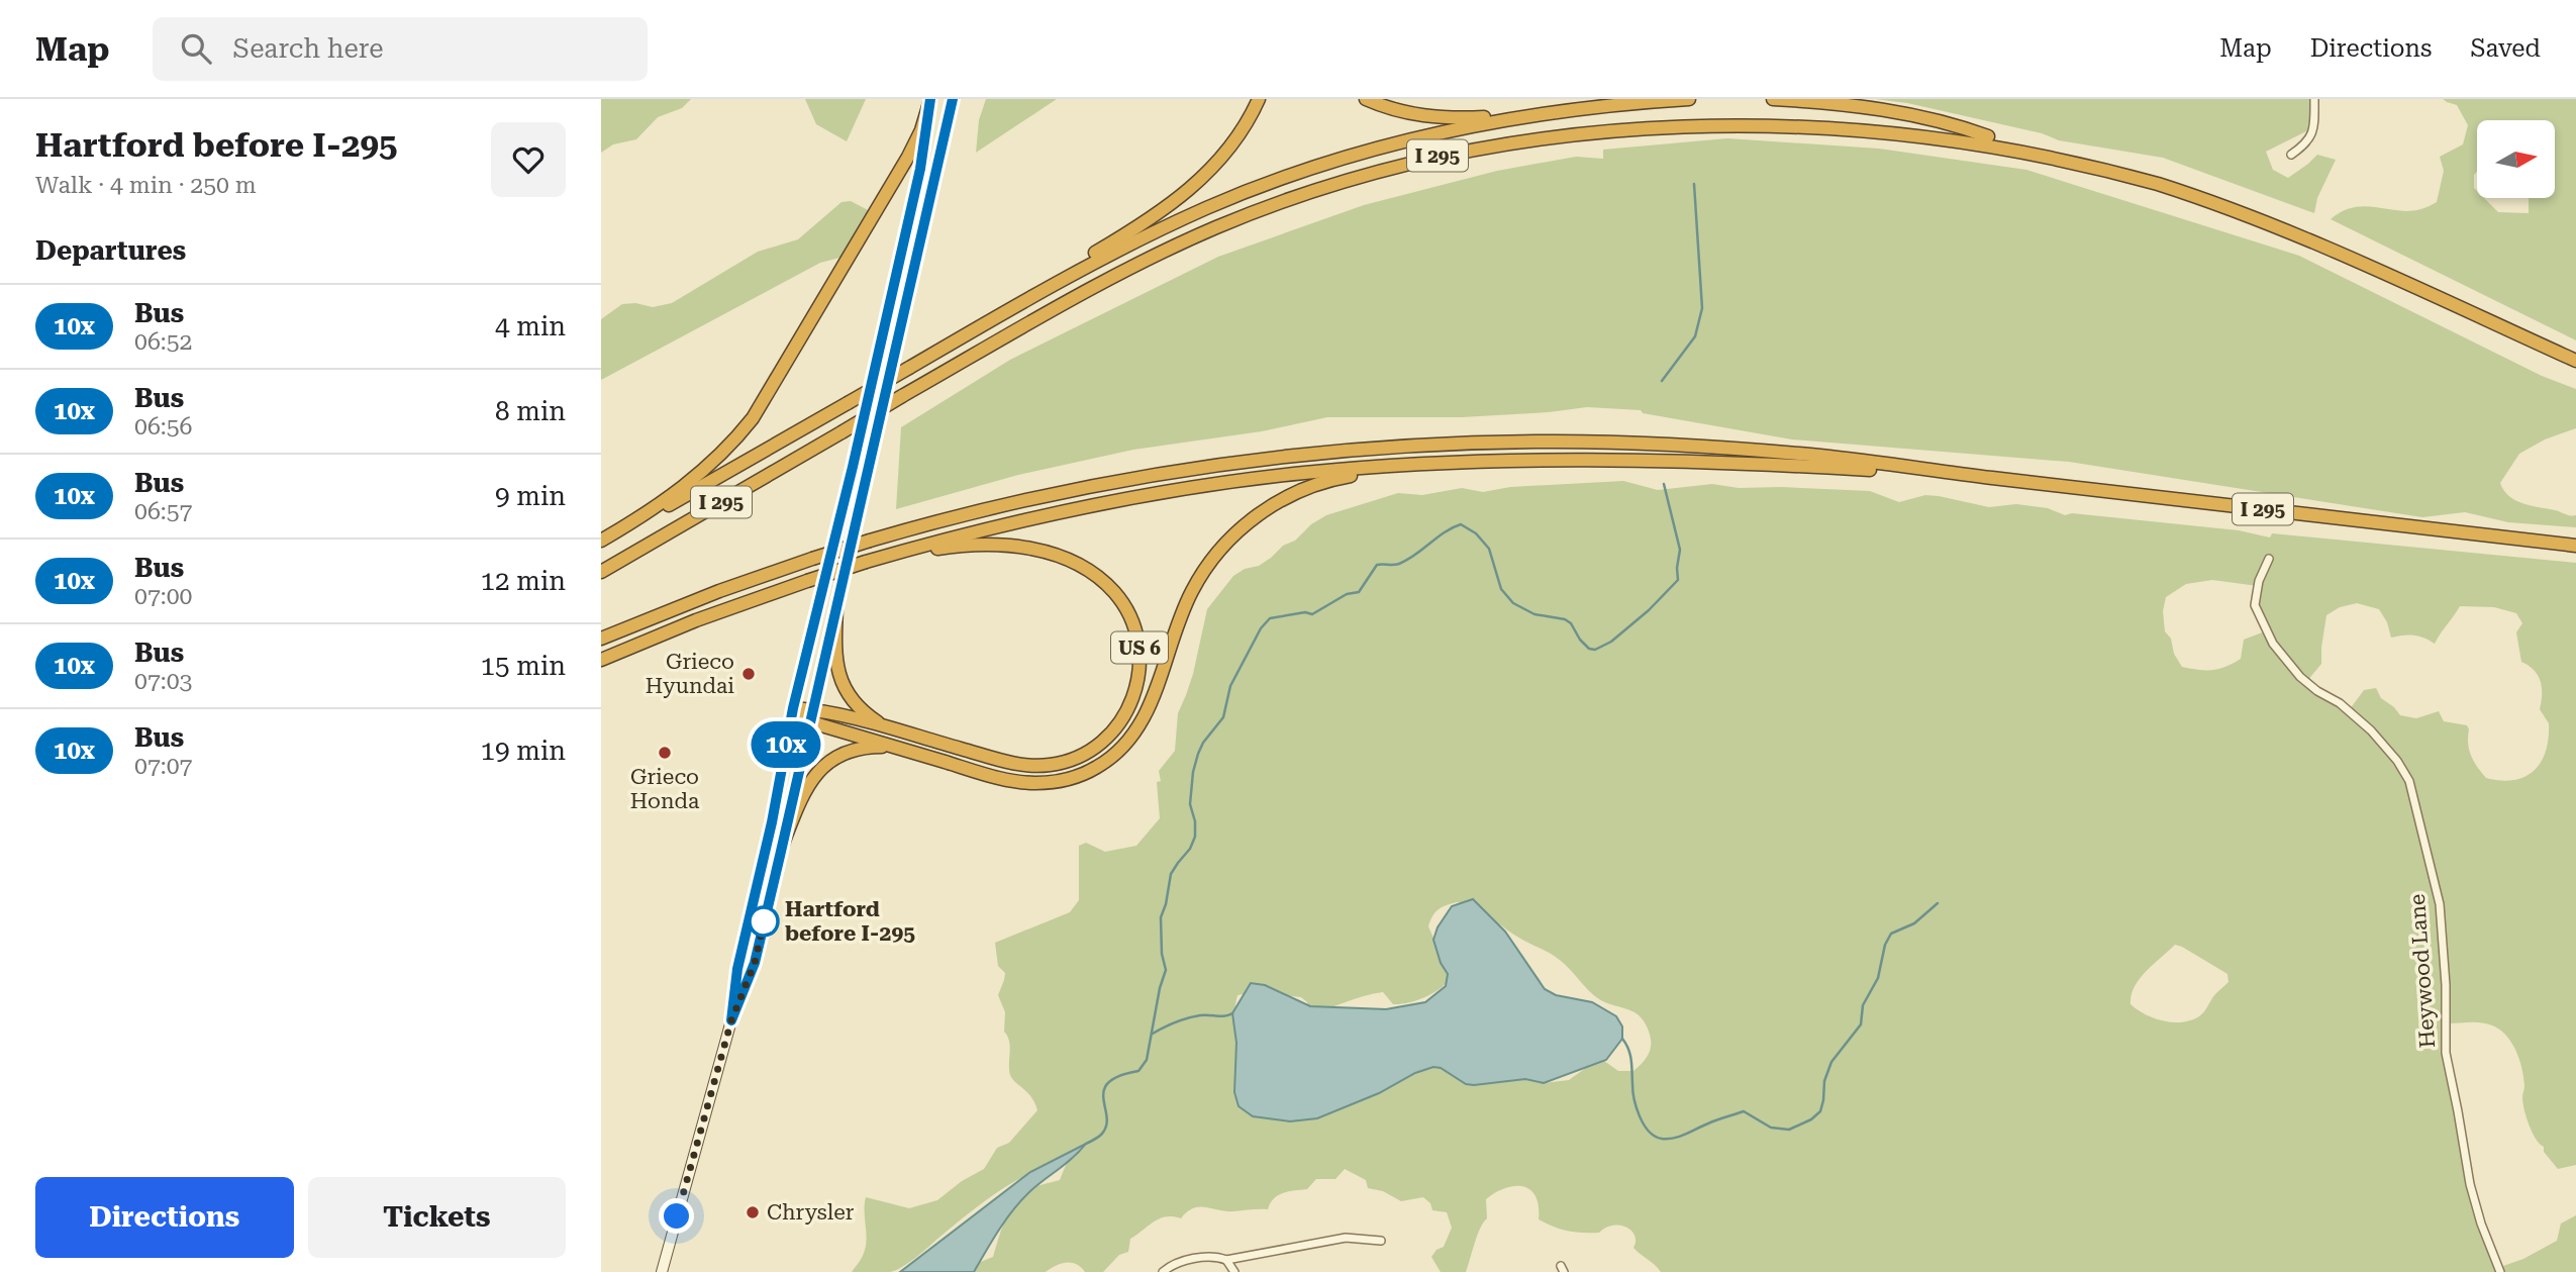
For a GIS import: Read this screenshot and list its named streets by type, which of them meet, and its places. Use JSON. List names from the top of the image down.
{
  "streets": {
    "highway": ["I 295", "US 6"],
    "street": ["Heywood Lane"]
  },
  "places": [
    "Grieco Hyundai",
    "Grieco Honda",
    "Hartford before I-295",
    "Chrysler"
  ],
  "lines": ["bus line 10x"],
  "north": "right",
  "page": {
    "header": "Map",
    "search": "Search here",
    "nav": ["Map", "Directions", "Saved"],
    "heading": [
      ["Hartford before I-295", "Walk · 4 min · 250 m"],
      "Departures"
    ],
    "on_map": "10x",
    "list": [
      {
        "mark": "10x",
        "name": "Bus",
        "note": "06:52",
        "value": "4 min"
      },
      {
        "mark": "10x",
        "name": "Bus",
        "note": "06:56",
        "value": "8 min"
      },
      {
        "mark": "10x",
        "name": "Bus",
        "note": "06:57",
        "value": "9 min"
      },
      {
        "mark": "10x",
        "name": "Bus",
        "note": "07:00",
        "value": "12 min"
      },
      {
        "mark": "10x",
        "name": "Bus",
        "note": "07:03",
        "value": "15 min"
      },
      {
        "mark": "10x",
        "name": "Bus",
        "note": "07:07",
        "value": "19 min"
      }
    ],
    "buttons": ["Directions", "Tickets"]
  }
}
